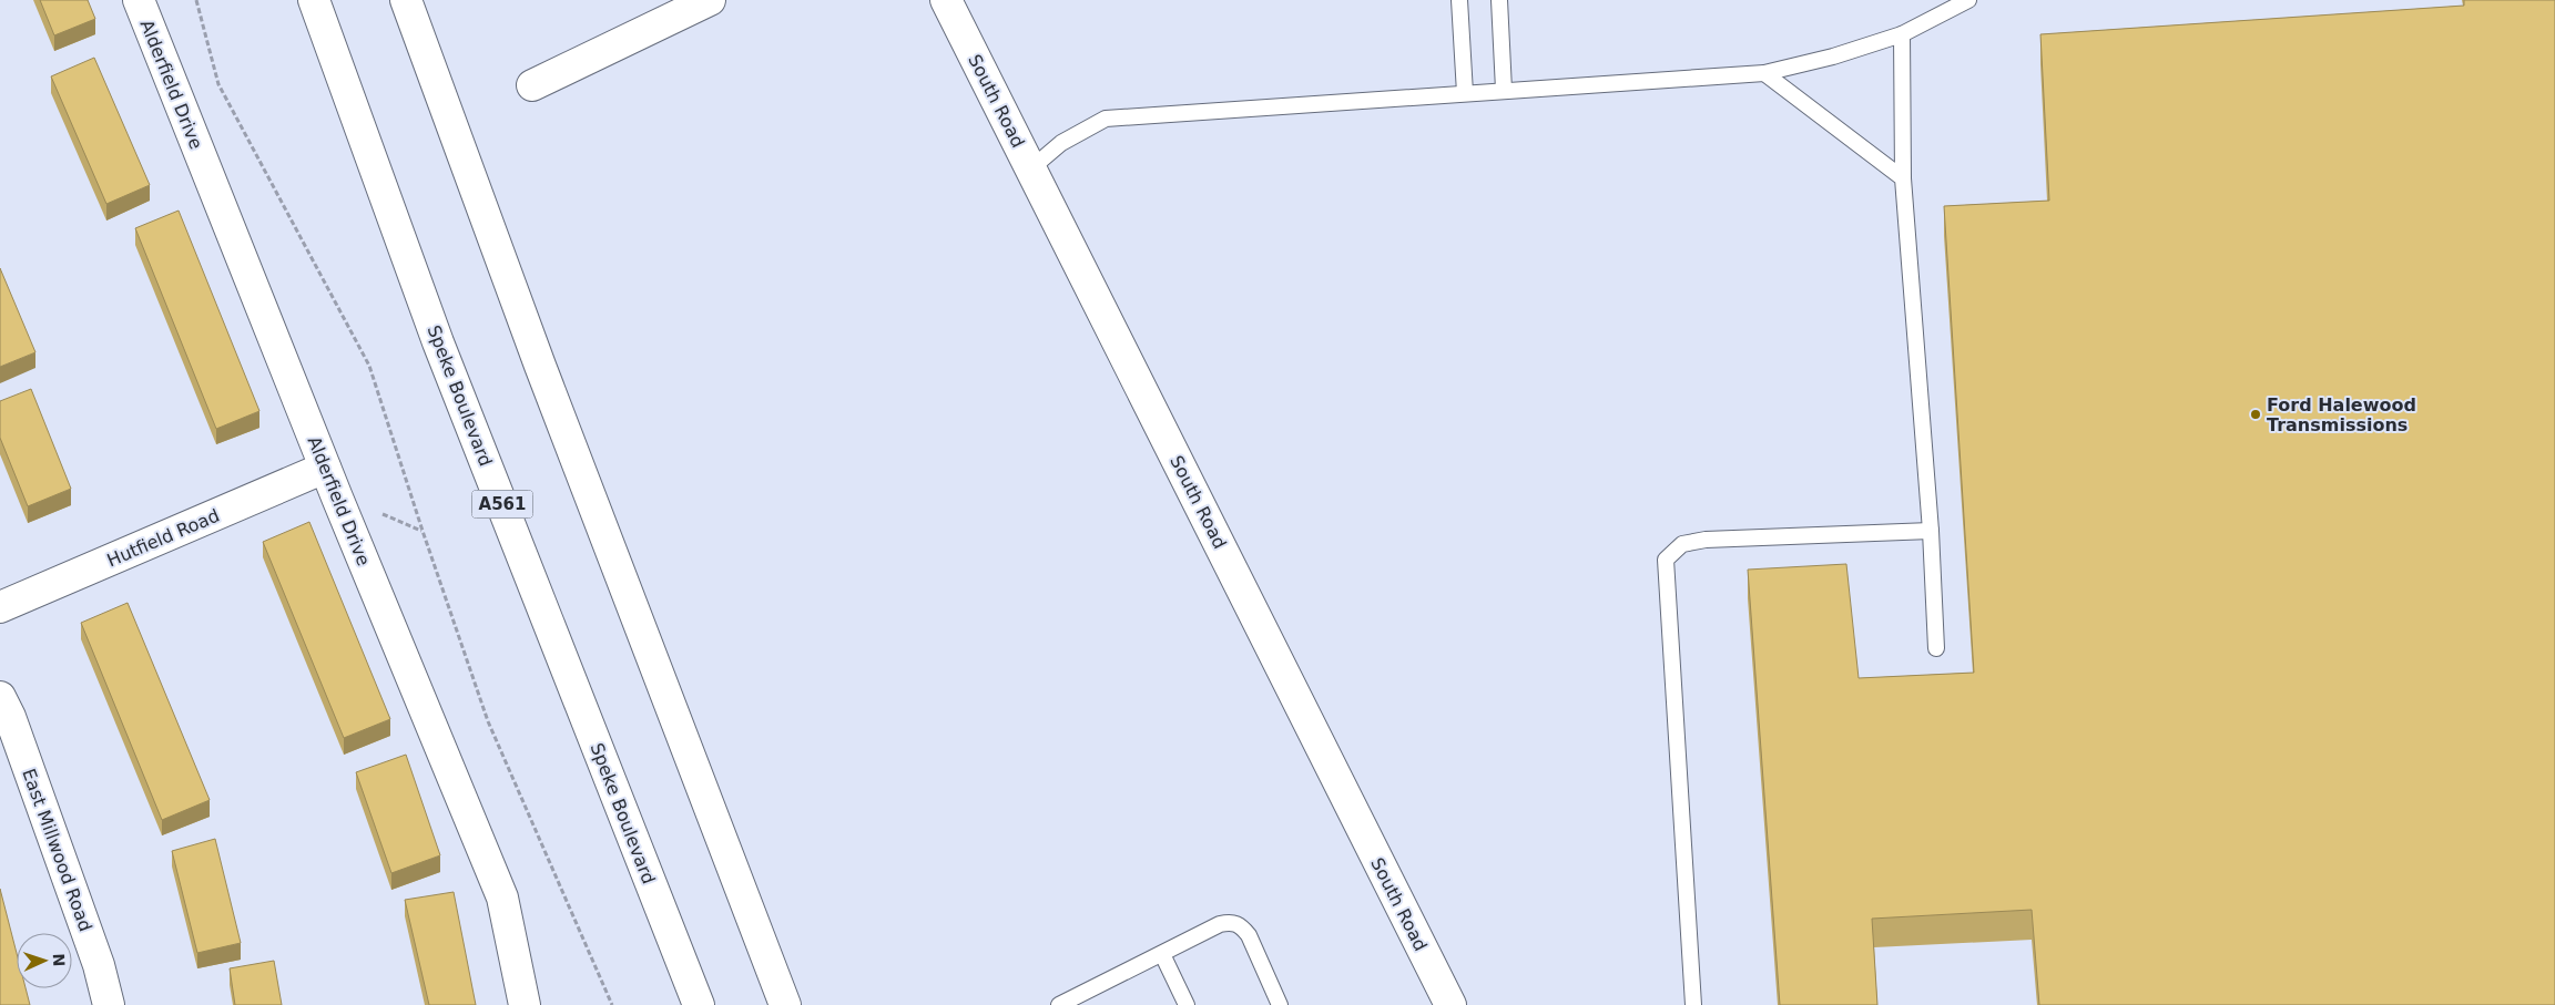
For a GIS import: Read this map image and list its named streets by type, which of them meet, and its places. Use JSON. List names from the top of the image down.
{
  "streets": {
    "main road": [
      "Alderfield Drive",
      "South Road",
      "Speke Boulevard",
      "A561",
      "Hutfield Road",
      "East Millwood Road"
    ]
  },
  "crossings": [
    ["Alderfield Drive", "Hutfield Road"]
  ],
  "places": ["Ford Halewood Transmissions"],
  "north": "right"
}
